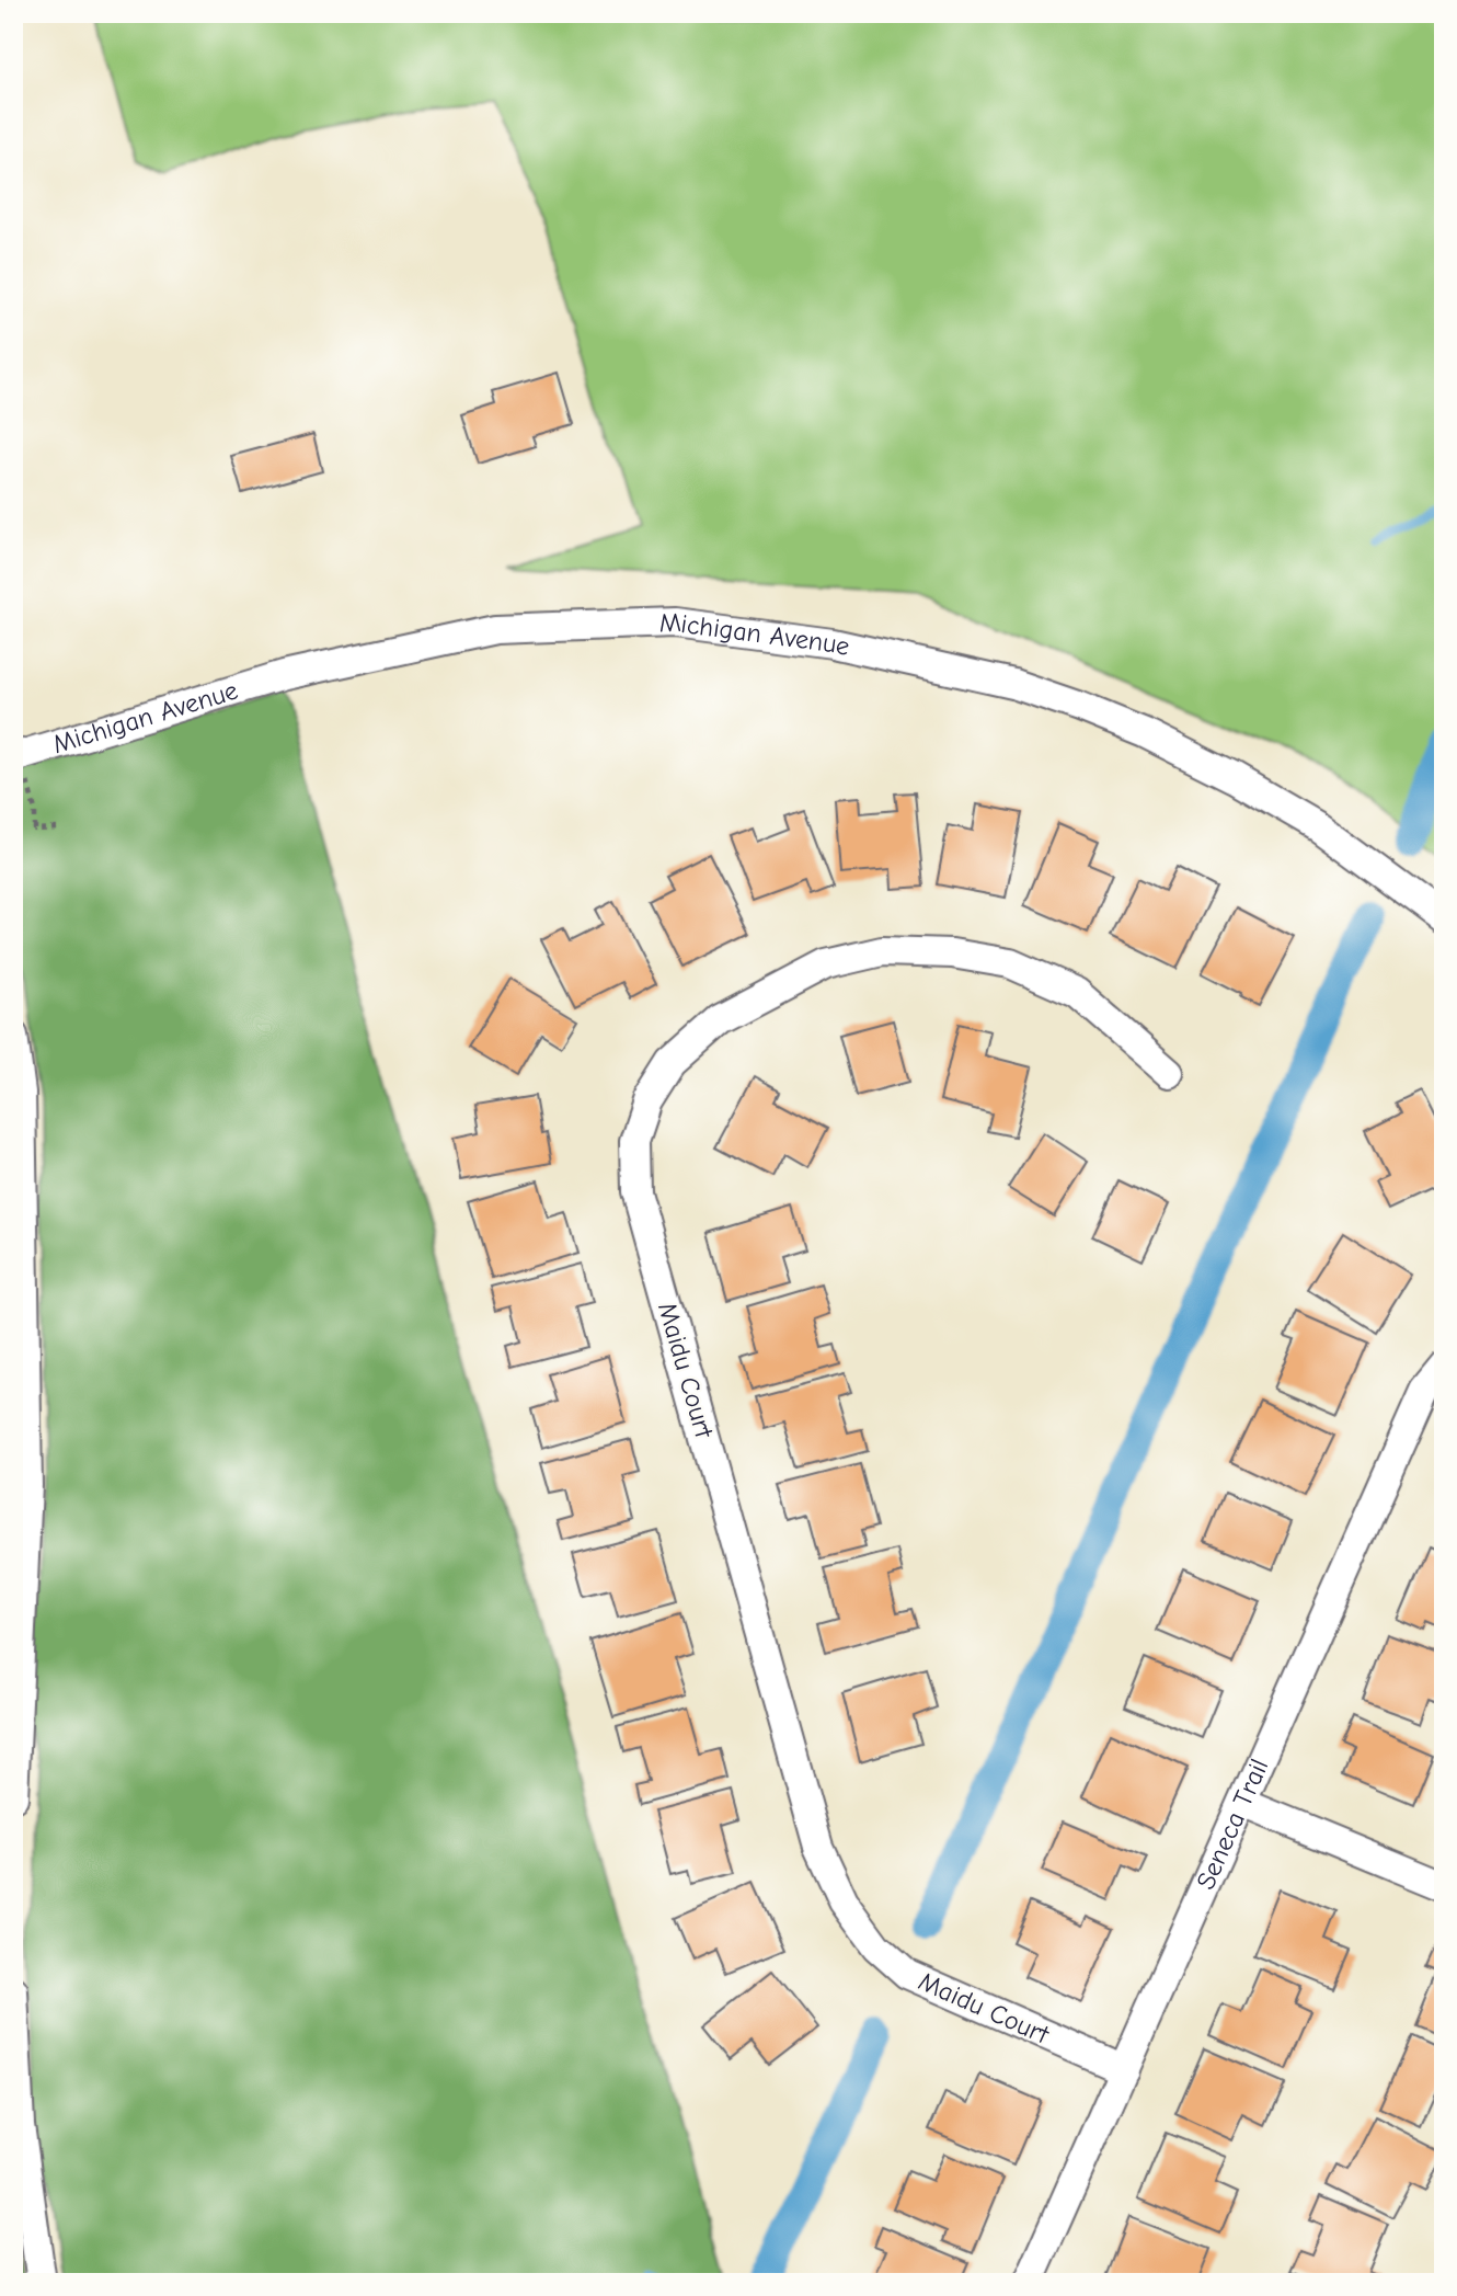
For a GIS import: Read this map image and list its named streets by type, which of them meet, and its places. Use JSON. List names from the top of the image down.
{
  "streets": {
    "street": ["Michigan Avenue", "Maidu Court", "Seneca Trail"]
  },
  "crossings": [
    ["Maidu Court", "Seneca Trail"]
  ]
}
